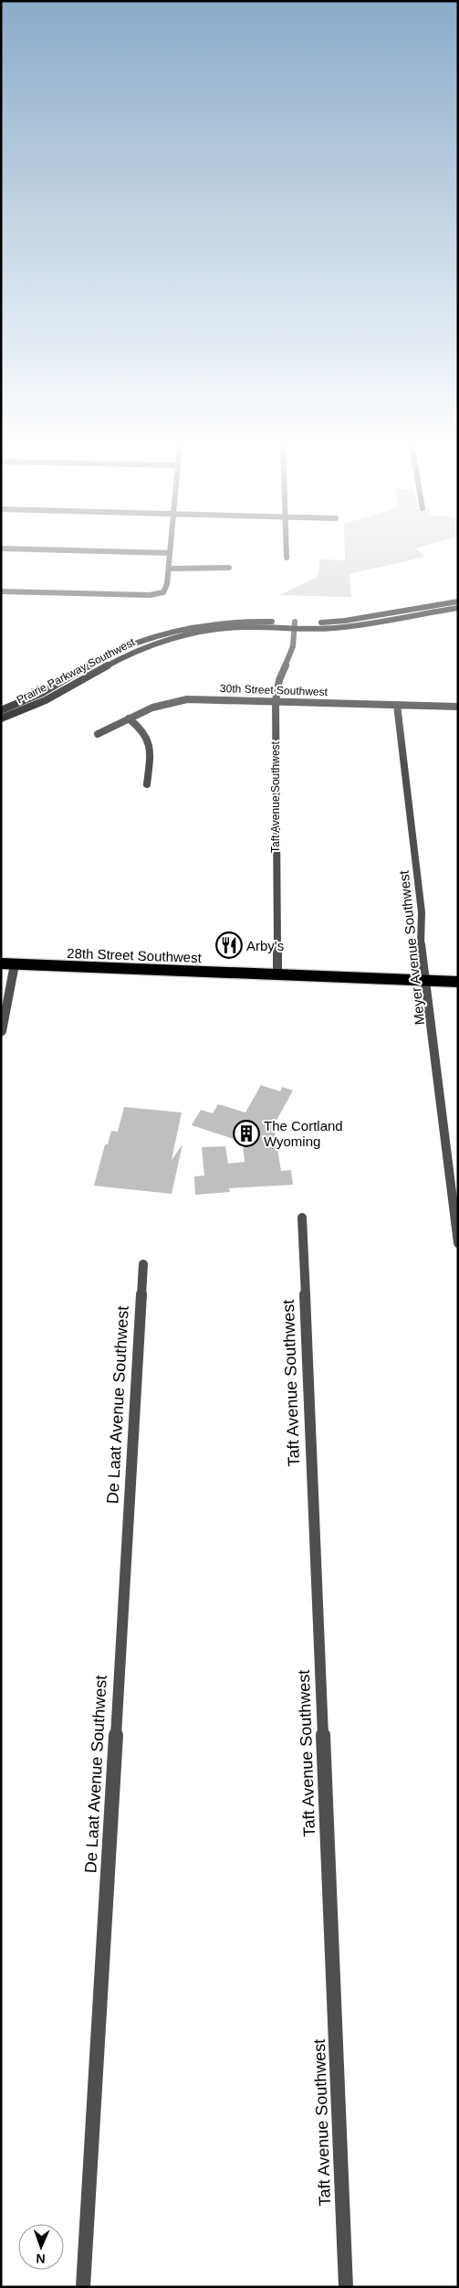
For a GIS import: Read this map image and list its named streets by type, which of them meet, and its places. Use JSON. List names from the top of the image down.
{
  "streets": {
    "main road": ["28th Street Southwest"],
    "street": [
      "Prairie Parkway Southwest",
      "30th Street Southwest",
      "Taft Avenue Southwest",
      "Meyer Avenue Southwest",
      "De Laat Avenue Southwest"
    ]
  },
  "crossings": [
    ["Prairie Parkway Southwest", "Taft Avenue Southwest"],
    ["30th Street Southwest", "Taft Avenue Southwest"],
    ["30th Street Southwest", "Meyer Avenue Southwest"],
    ["Taft Avenue Southwest", "28th Street Southwest"],
    ["Meyer Avenue Southwest", "28th Street Southwest"]
  ],
  "places": {
    "restaurant": ["Arby's"],
    "building": ["The Cortland Wyoming"]
  },
  "north": "bottom"
}
